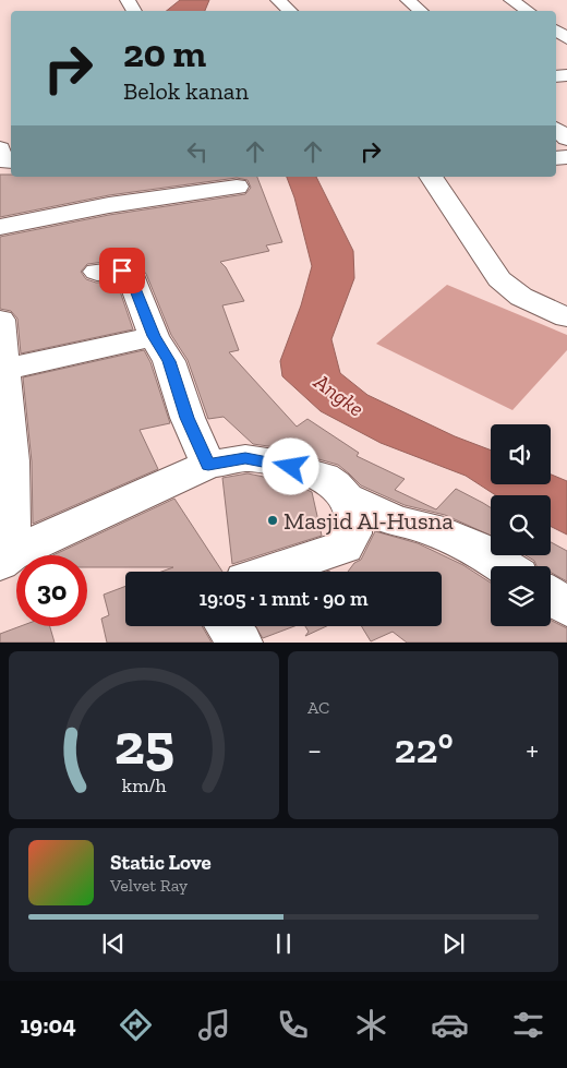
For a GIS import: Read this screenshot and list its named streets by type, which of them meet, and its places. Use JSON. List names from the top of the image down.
{
  "water": ["Angke"],
  "places": ["Masjid Al-Husna"],
  "page": {
    "turn": ["20 m", "Belok kanan"],
    "limit": "30",
    "trip": "19:05 · 1 mnt · 90 m",
    "tile": "AC",
    "heat": ["−", "22°", "+"],
    "song": ["Static Love", "Velvet Ray"],
    "tabs": "19:04",
    "gauge": ["25", "km/h"]
  }
}
